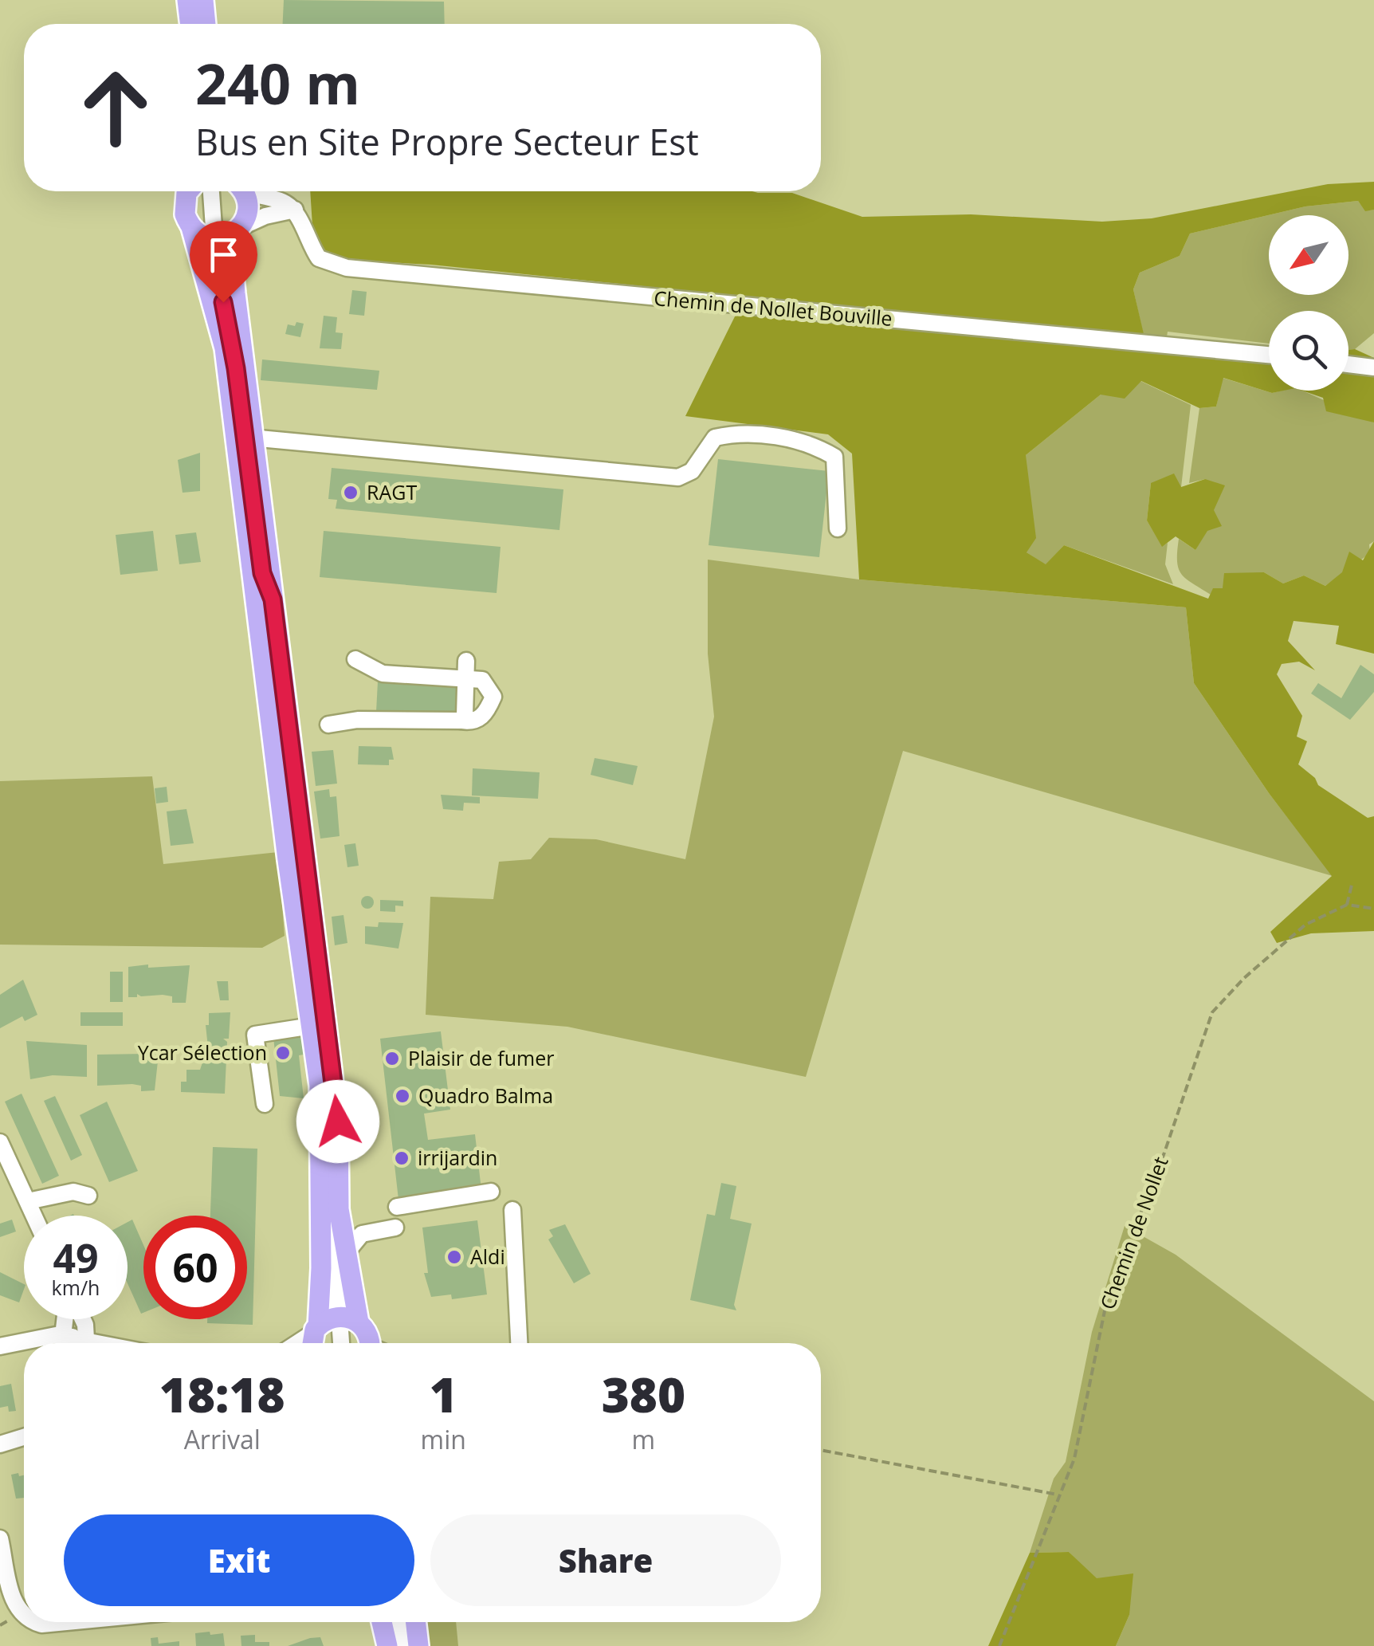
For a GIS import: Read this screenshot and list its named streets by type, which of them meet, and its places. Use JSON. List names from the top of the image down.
{
  "streets": {
    "street": ["Chemin de Nollet Bouville"],
    "path": ["Chemin de Nollet"]
  },
  "places": [
    "RAGT",
    "Ycar Sélection",
    "Plaisir de fumer",
    "Quadro Balma",
    "irrijardin",
    "Aldi"
  ],
  "north": "bottom left",
  "page": {
    "turn": ["240 m", "Bus en Site Propre Secteur Est"],
    "speed": "49 km/h",
    "limit": "60",
    "eta": [
      "18:18",
      "Arrival",
      "1",
      "min",
      "380",
      "m"
    ],
    "buttons": ["Exit", "Share"]
  }
}
